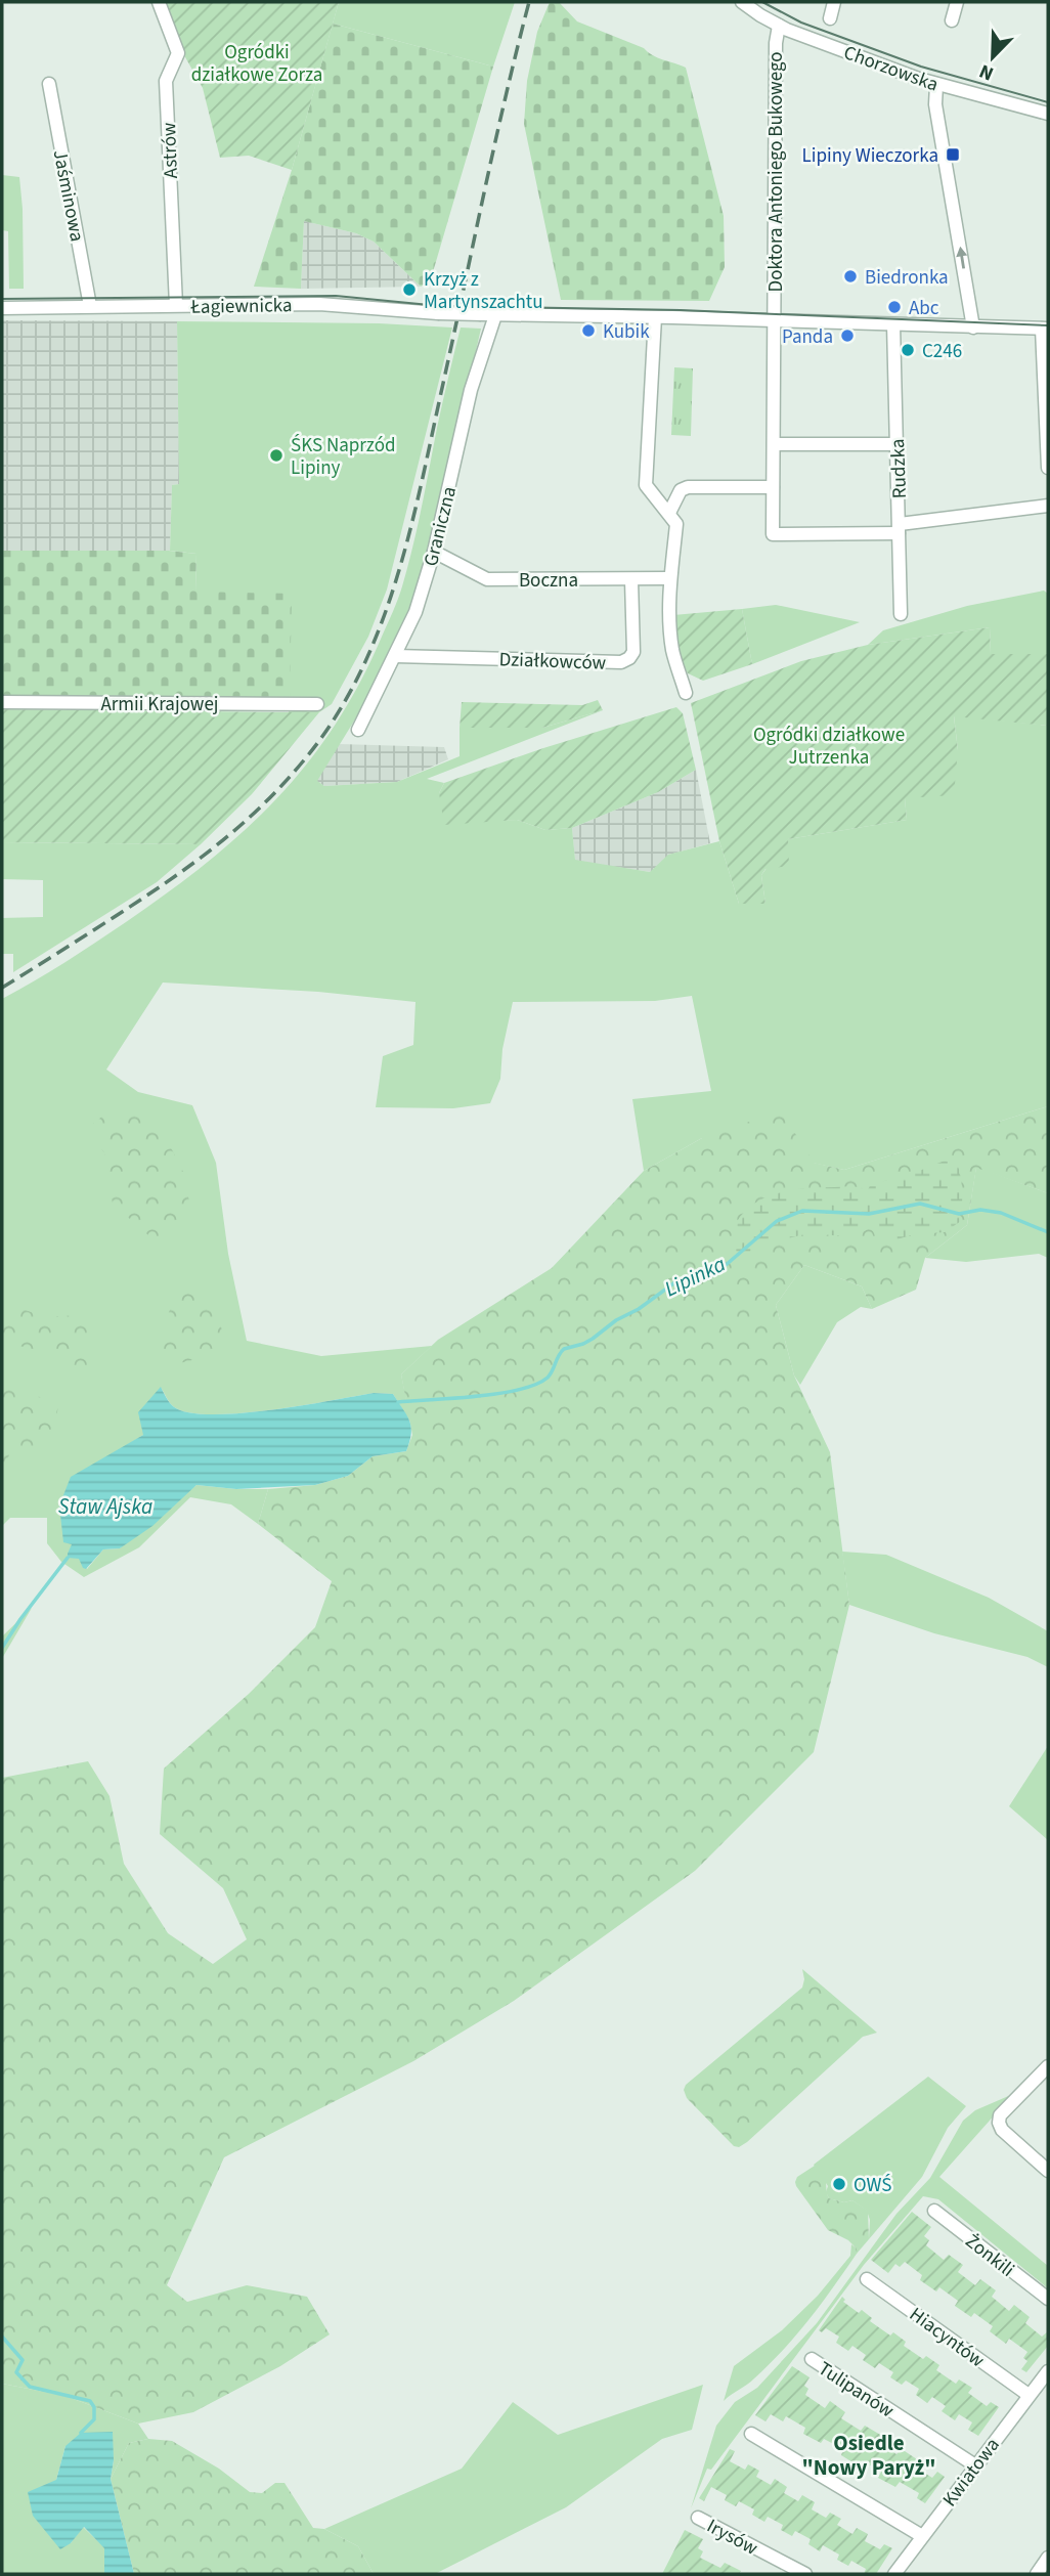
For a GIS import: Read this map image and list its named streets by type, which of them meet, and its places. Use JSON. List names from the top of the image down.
{
  "streets": {
    "street": [
      "Chorzowska",
      "Astrów",
      "Doktora Antoniego Bukowego",
      "Jaśminowa",
      "Łagiewnicka",
      "Rudzka",
      "Graniczna",
      "Boczna",
      "Działkowców",
      "Armii Krajowej",
      "Żonkili",
      "Hiacyntów",
      "Tulipanów",
      "Kwiatowa",
      "Irysów"
    ]
  },
  "crossings": [
    ["Chorzowska", "Doktora Antoniego Bukowego"],
    ["Astrów", "Łagiewnicka"],
    ["Doktora Antoniego Bukowego", "Łagiewnicka"],
    ["Doktora Antoniego Bukowego", "Rudzka"],
    ["Jaśminowa", "Łagiewnicka"],
    ["Łagiewnicka", "Rudzka"],
    ["Łagiewnicka", "Graniczna"],
    ["Graniczna", "Boczna"],
    ["Graniczna", "Działkowców"],
    ["Boczna", "Działkowców"],
    ["Hiacyntów", "Kwiatowa"],
    ["Tulipanów", "Kwiatowa"]
  ],
  "districts": ["Osiedle \"Nowy Paryż\""],
  "water": ["Lipinka", "Staw Ajska"],
  "parks": ["Ogródki działkowe Zorza", "Ogródki działkowe Jutrzenka"],
  "places": {
    "transit": ["Lipiny Wieczorka"],
    "other": [
      "Biedronka",
      "Krzyż z Martynszachtu",
      "Abc",
      "Kubik",
      "Panda",
      "C246",
      "ŚKS Naprzód Lipiny",
      "OWŚ"
    ]
  },
  "north": "bottom left"
}
